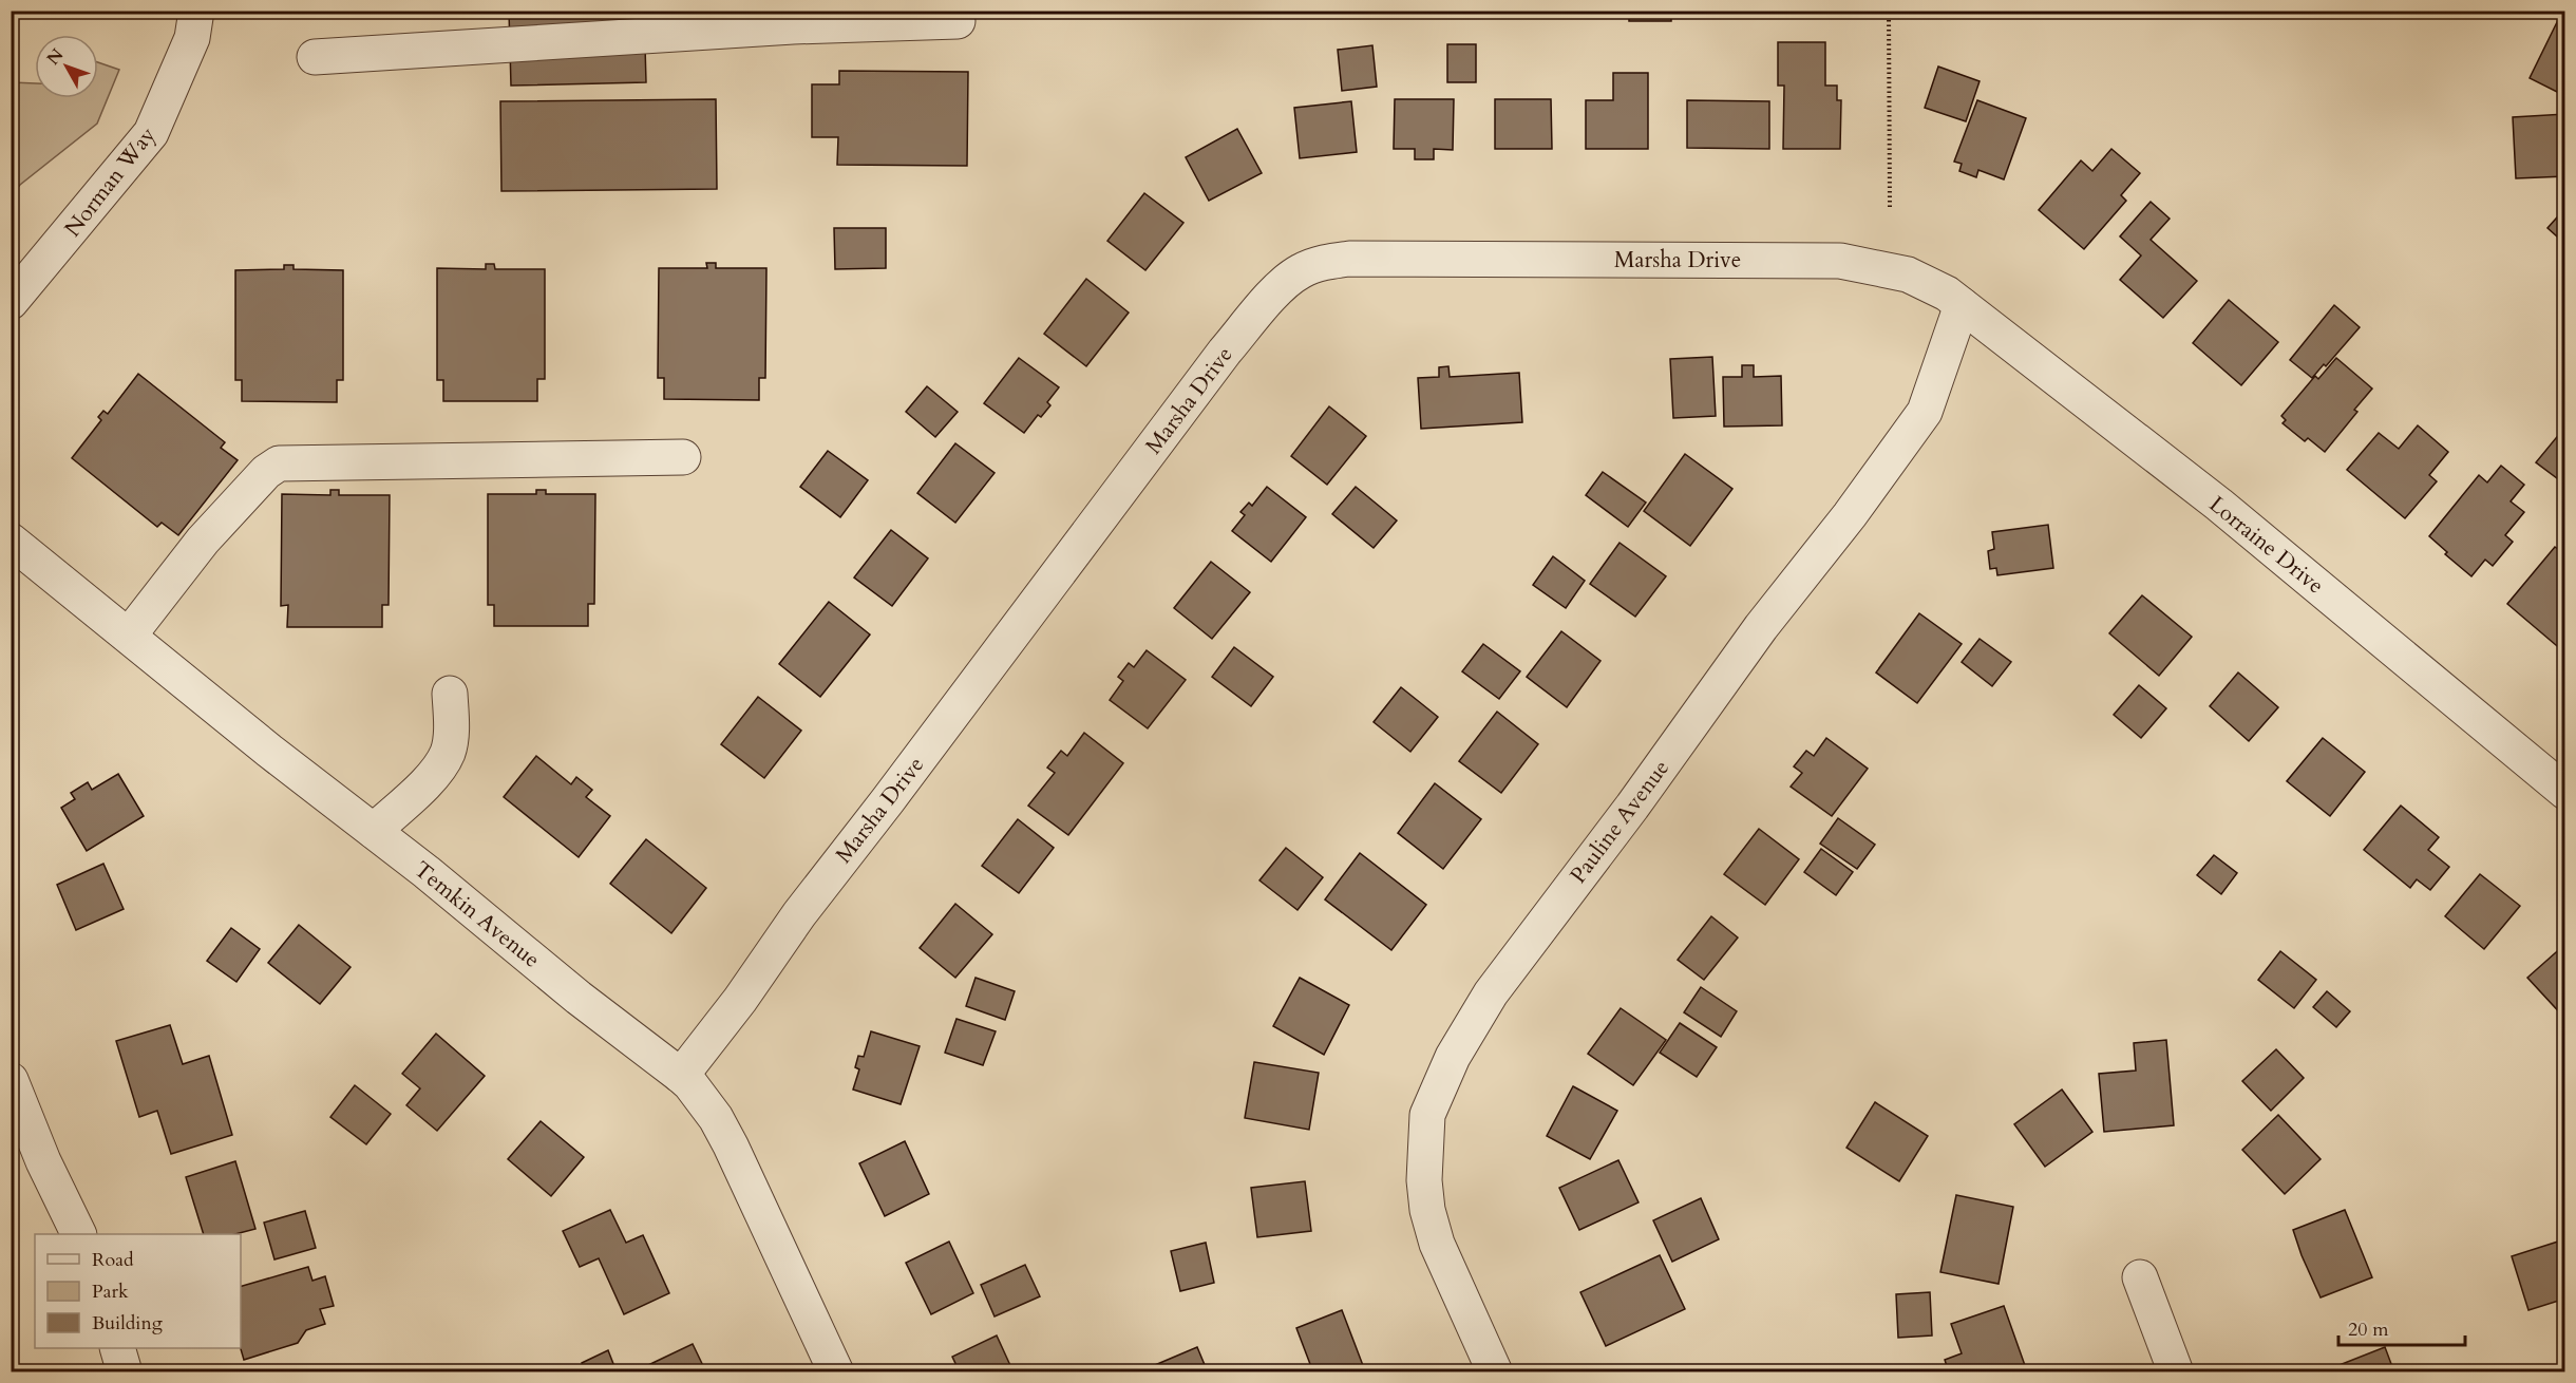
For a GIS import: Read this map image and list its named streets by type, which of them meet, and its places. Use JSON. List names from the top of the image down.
{
  "streets": {
    "street": [
      "Norman Way",
      "Marsha Drive",
      "Lorraine Drive",
      "Pauline Avenue",
      "Temkin Avenue"
    ]
  },
  "crossings": [
    ["Marsha Drive", "Lorraine Drive"],
    ["Marsha Drive", "Pauline Avenue"],
    ["Marsha Drive", "Temkin Avenue"],
    ["Lorraine Drive", "Pauline Avenue"]
  ],
  "legend": ["Road", "Park", "Building"],
  "scale_bar": "20 m",
  "north": "top left"
}
